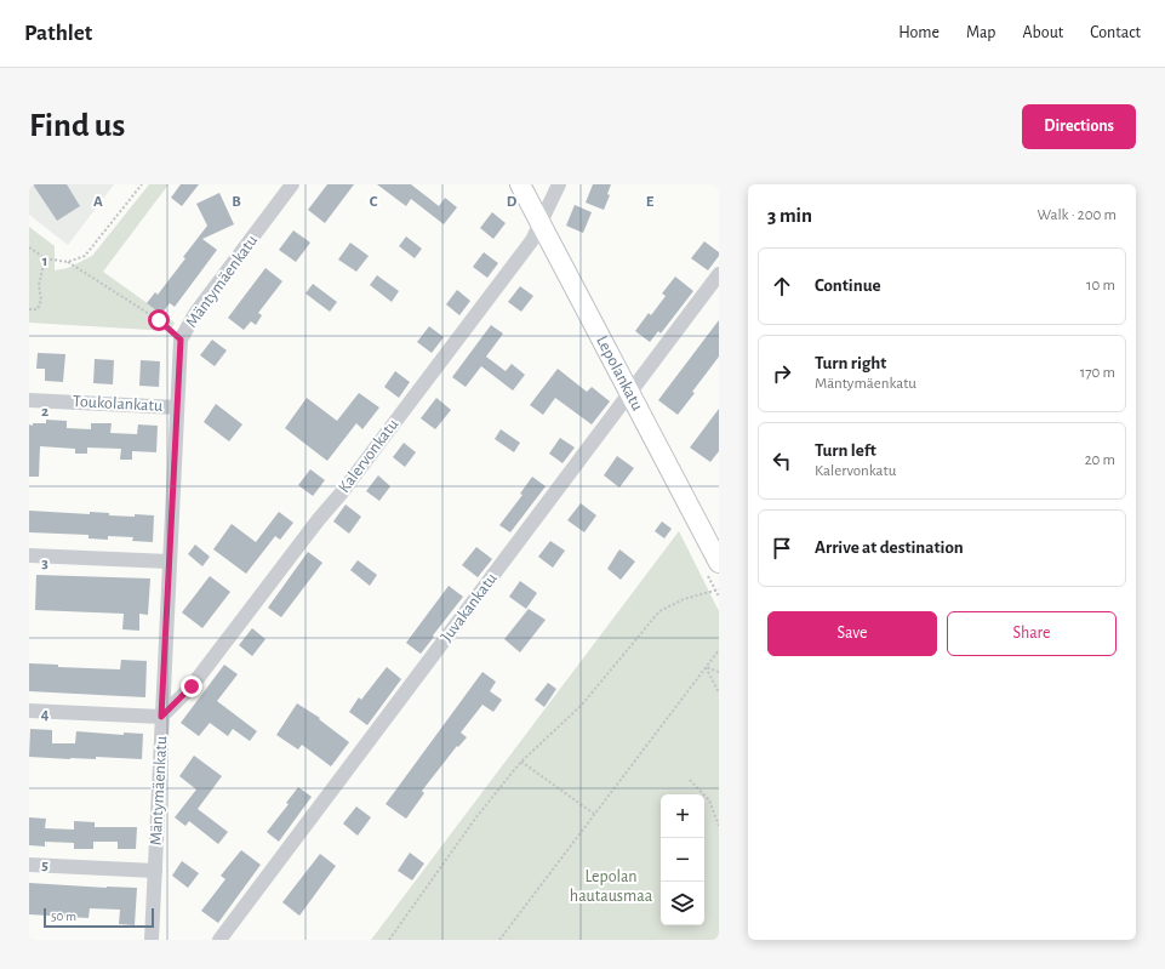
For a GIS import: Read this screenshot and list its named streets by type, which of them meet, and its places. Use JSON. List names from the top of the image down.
{
  "streets": {
    "main road": ["Lepolankatu"],
    "street": [
      "Mäntymäenkatu",
      "Toukolankatu",
      "Kalervonkatu",
      "Juvakankatu"
    ]
  },
  "crossings": [
    ["Mäntymäenkatu", "Toukolankatu"],
    ["Mäntymäenkatu", "Kalervonkatu"],
    ["Lepolankatu", "Kalervonkatu"],
    ["Lepolankatu", "Juvakankatu"]
  ],
  "parks": ["Lepolan hautausmaa"],
  "scale_bar": "50 m",
  "page": {
    "header": "Pathlet",
    "nav": [
      "Home",
      "Map",
      "About",
      "Contact"
    ],
    "buttons": [
      "Directions",
      ["Save", "Share"]
    ],
    "title": "Find us",
    "heading": ["3 min", "Walk · 200 m"],
    "list": [
      ["Continue", "10 m"],
      ["Turn right", "Mäntymäenkatu", "170 m"],
      ["Turn left", "Kalervonkatu", "20 m"],
      "Arrive at destination"
    ],
    "map_buttons": ["+", "−"],
    "scale": "50 m"
  },
  "grid": {
    "columns": [
      "A",
      "B",
      "C",
      "D",
      "E"
    ],
    "rows": [
      "1",
      "2",
      "3",
      "4",
      "5"
    ]
  }
}
